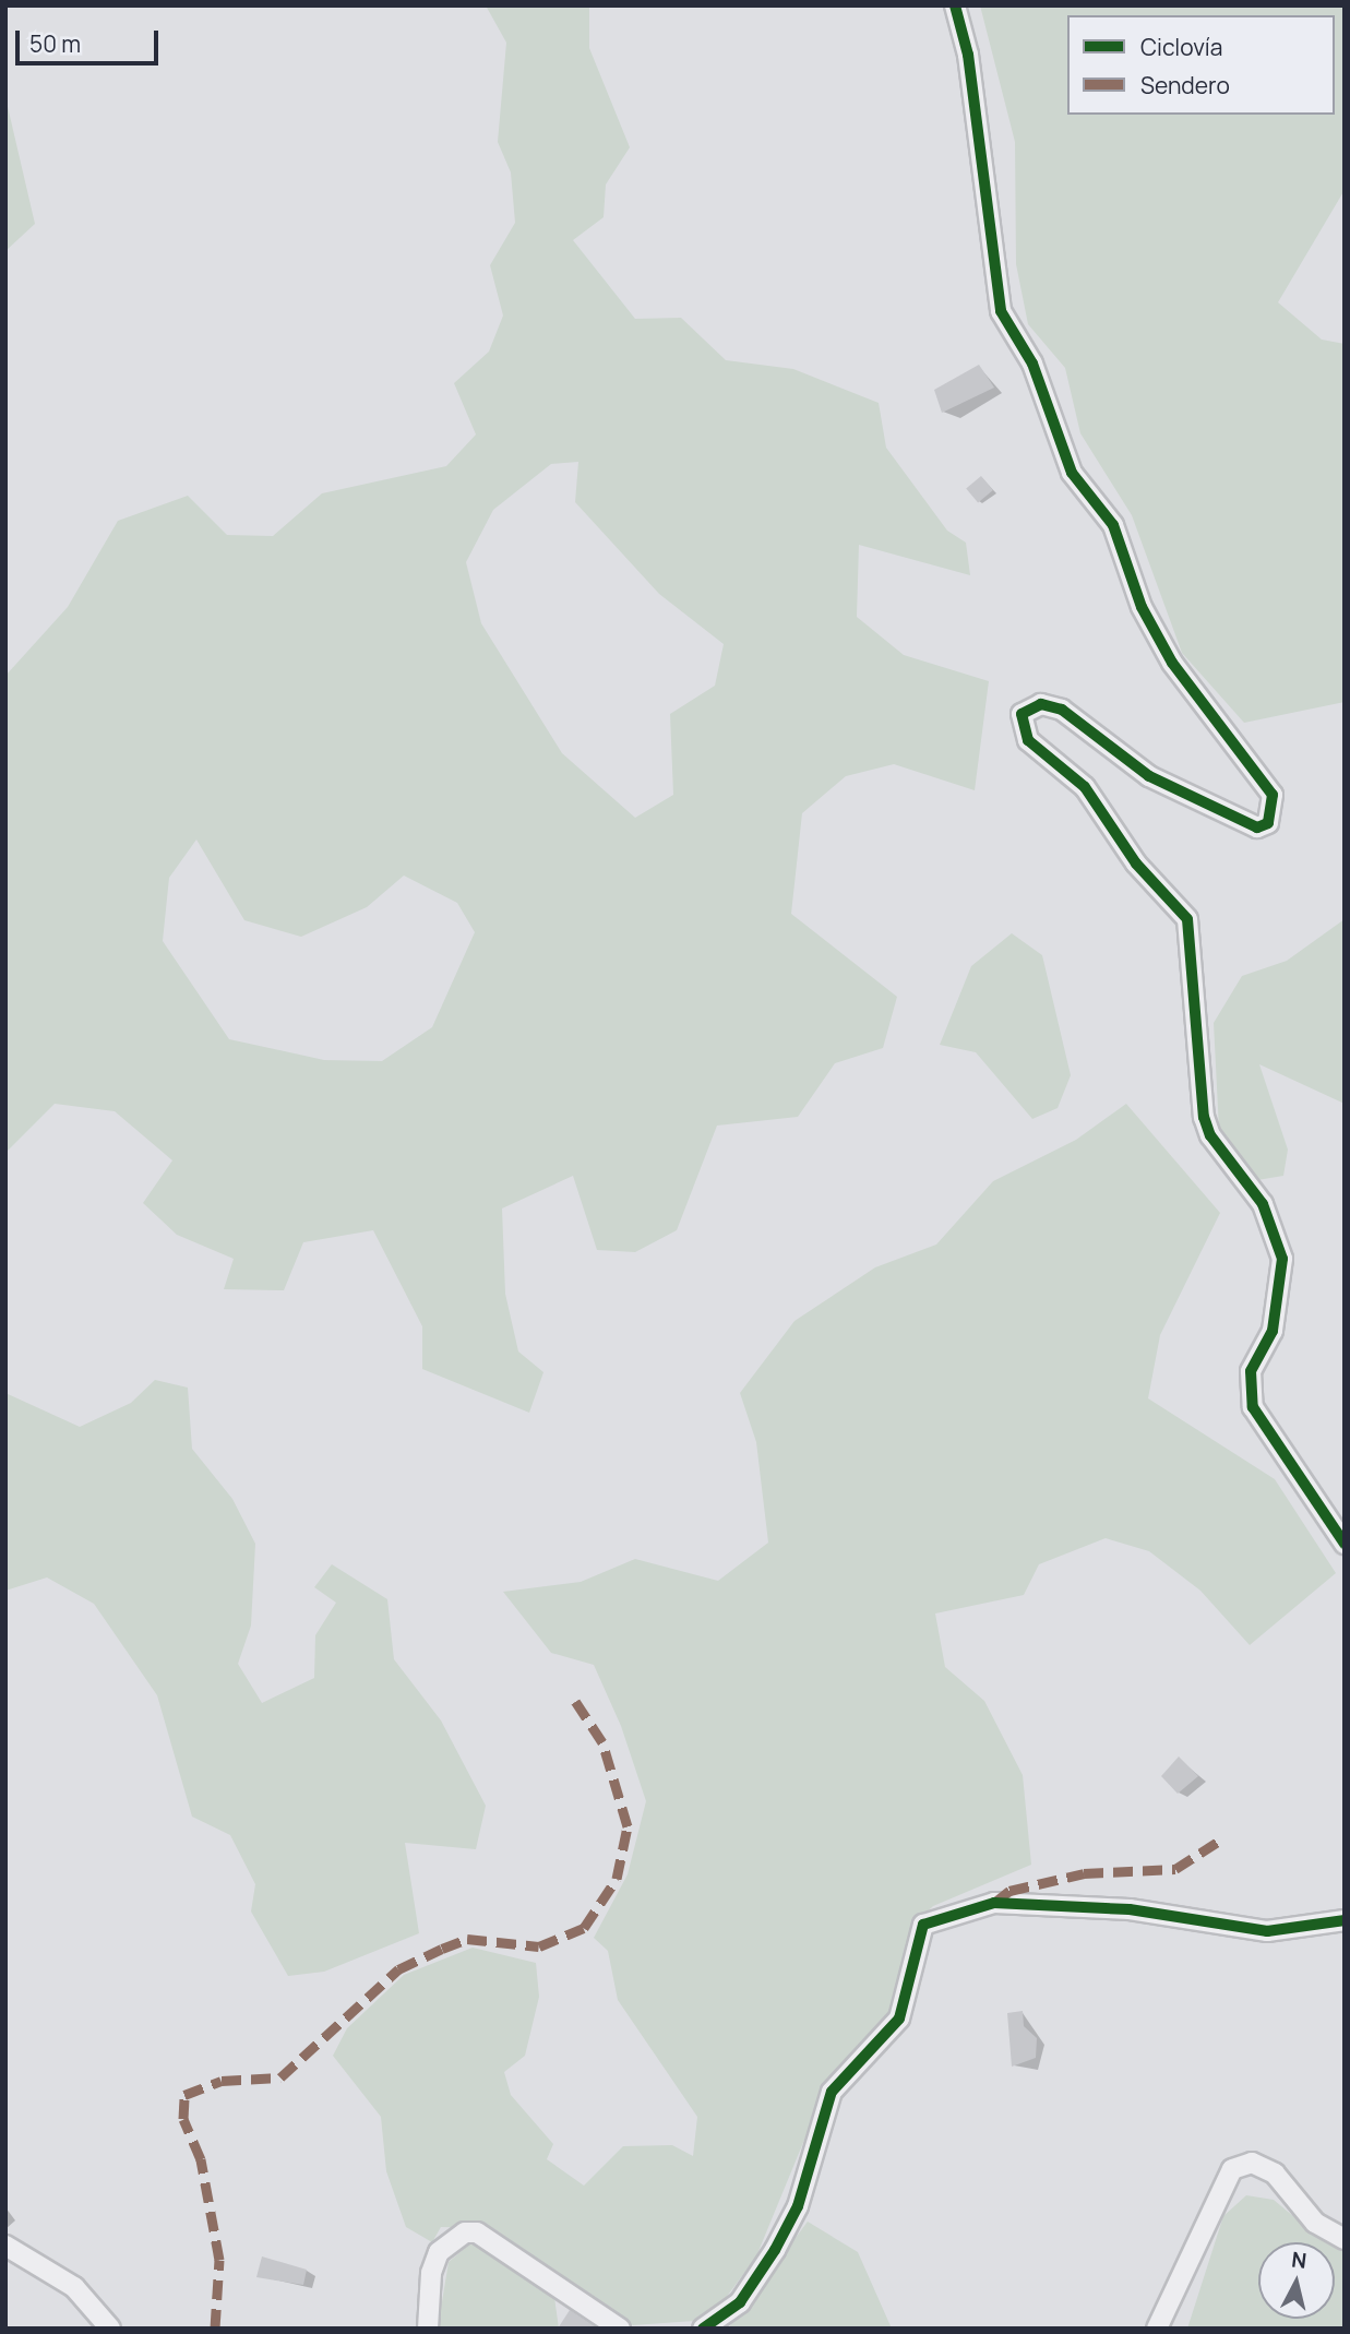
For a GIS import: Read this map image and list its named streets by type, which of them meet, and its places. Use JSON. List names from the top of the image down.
{
  "legend": ["Ciclovía", "Sendero"],
  "scale_bar": "50 m",
  "north": "top"
}
